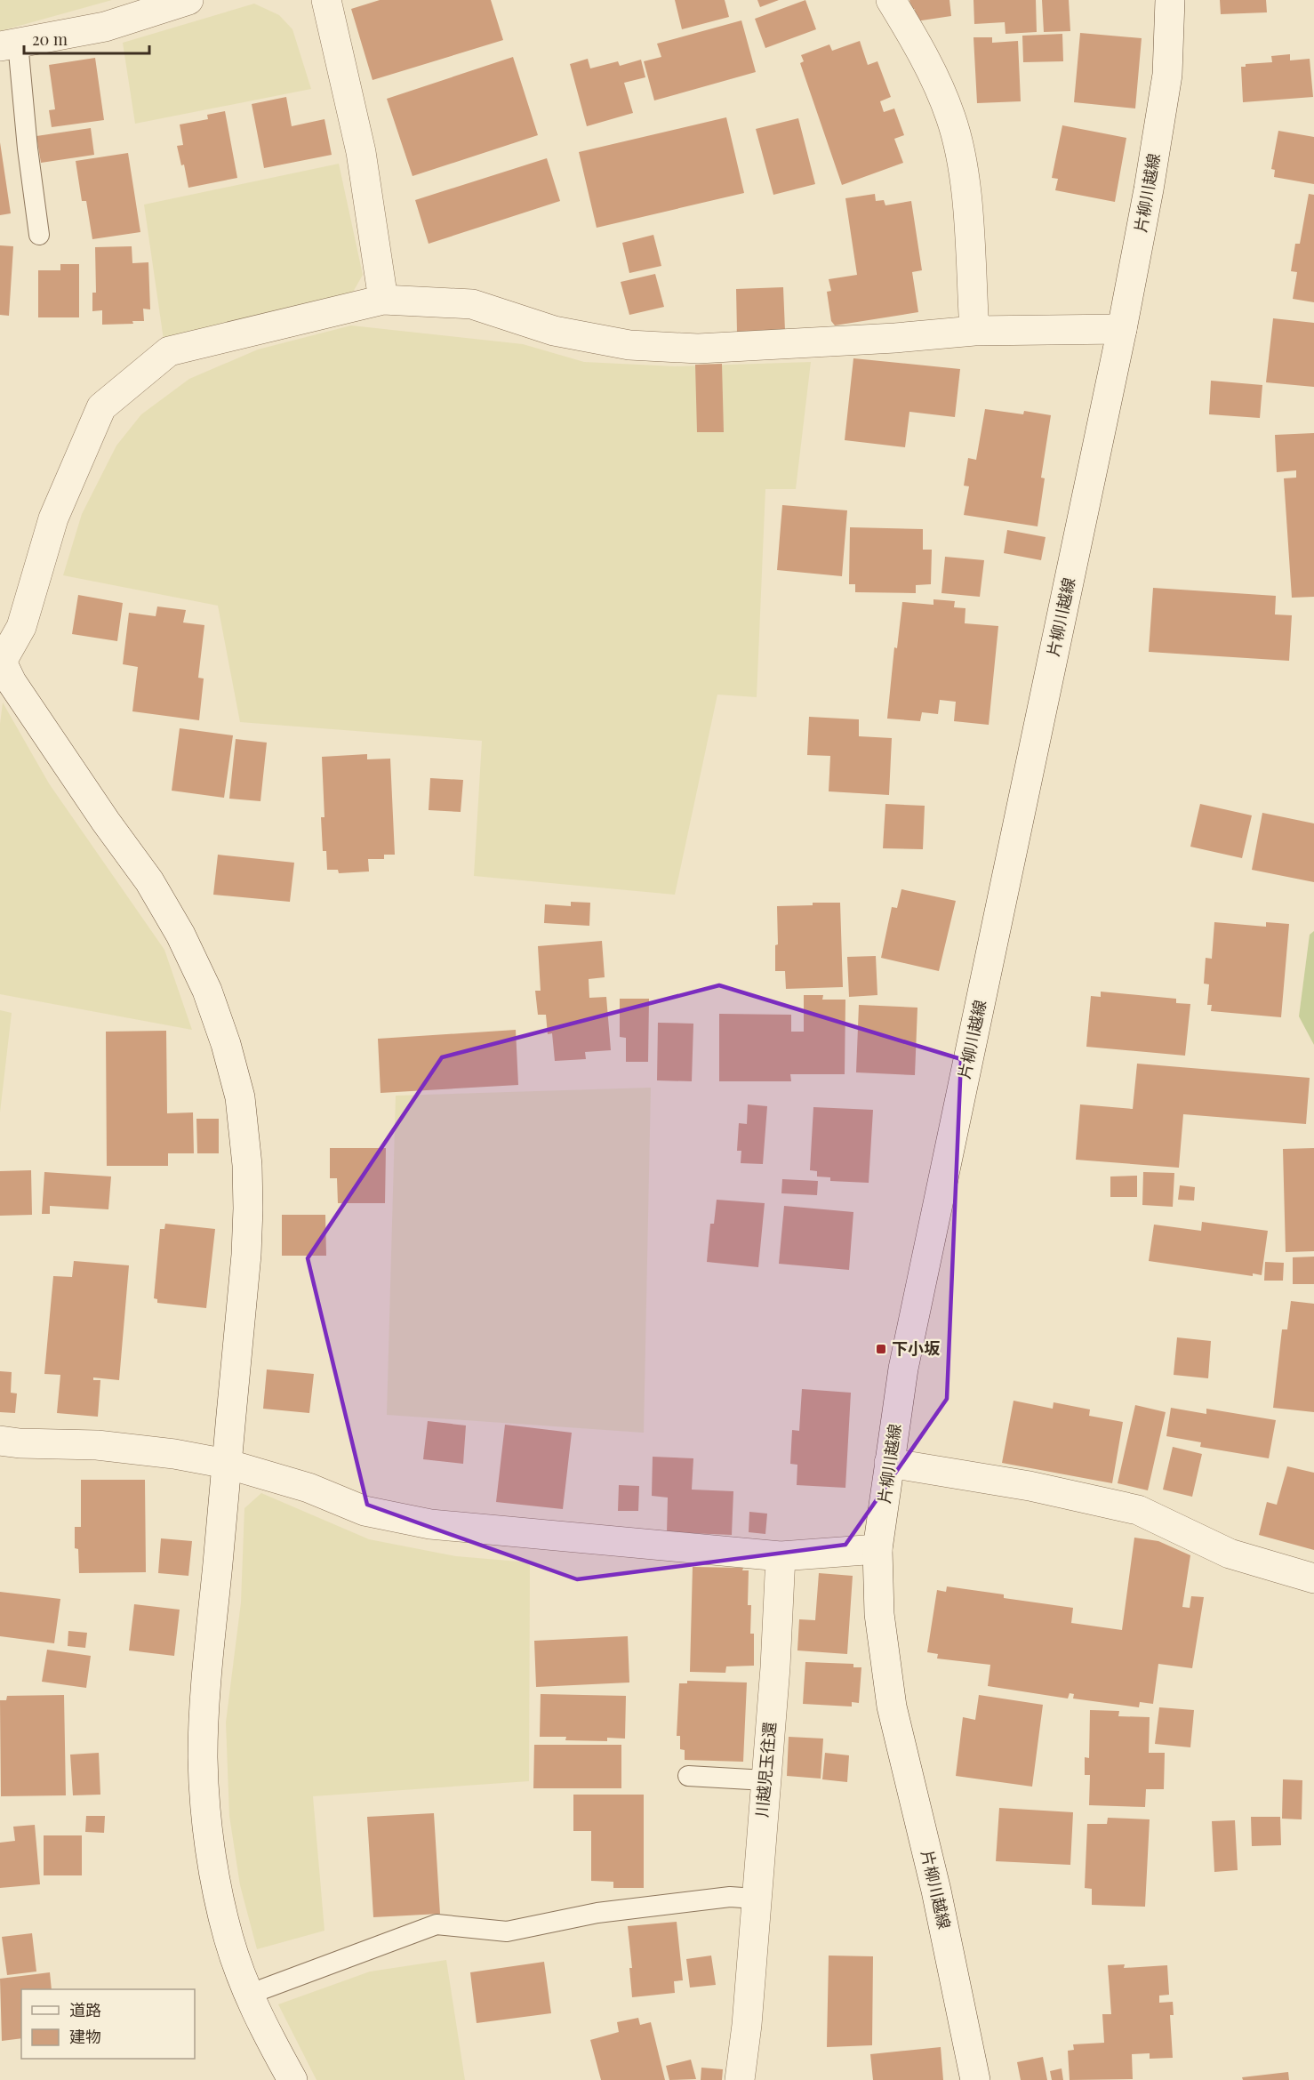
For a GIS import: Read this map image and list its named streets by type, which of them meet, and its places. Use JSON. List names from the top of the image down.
{
  "streets": {
    "street": ["片柳川越線", "川越児玉往還"]
  },
  "places": {
    "transit": ["下小坂"]
  },
  "legend": ["道路", "建物"],
  "scale_bar": "20 m"
}
